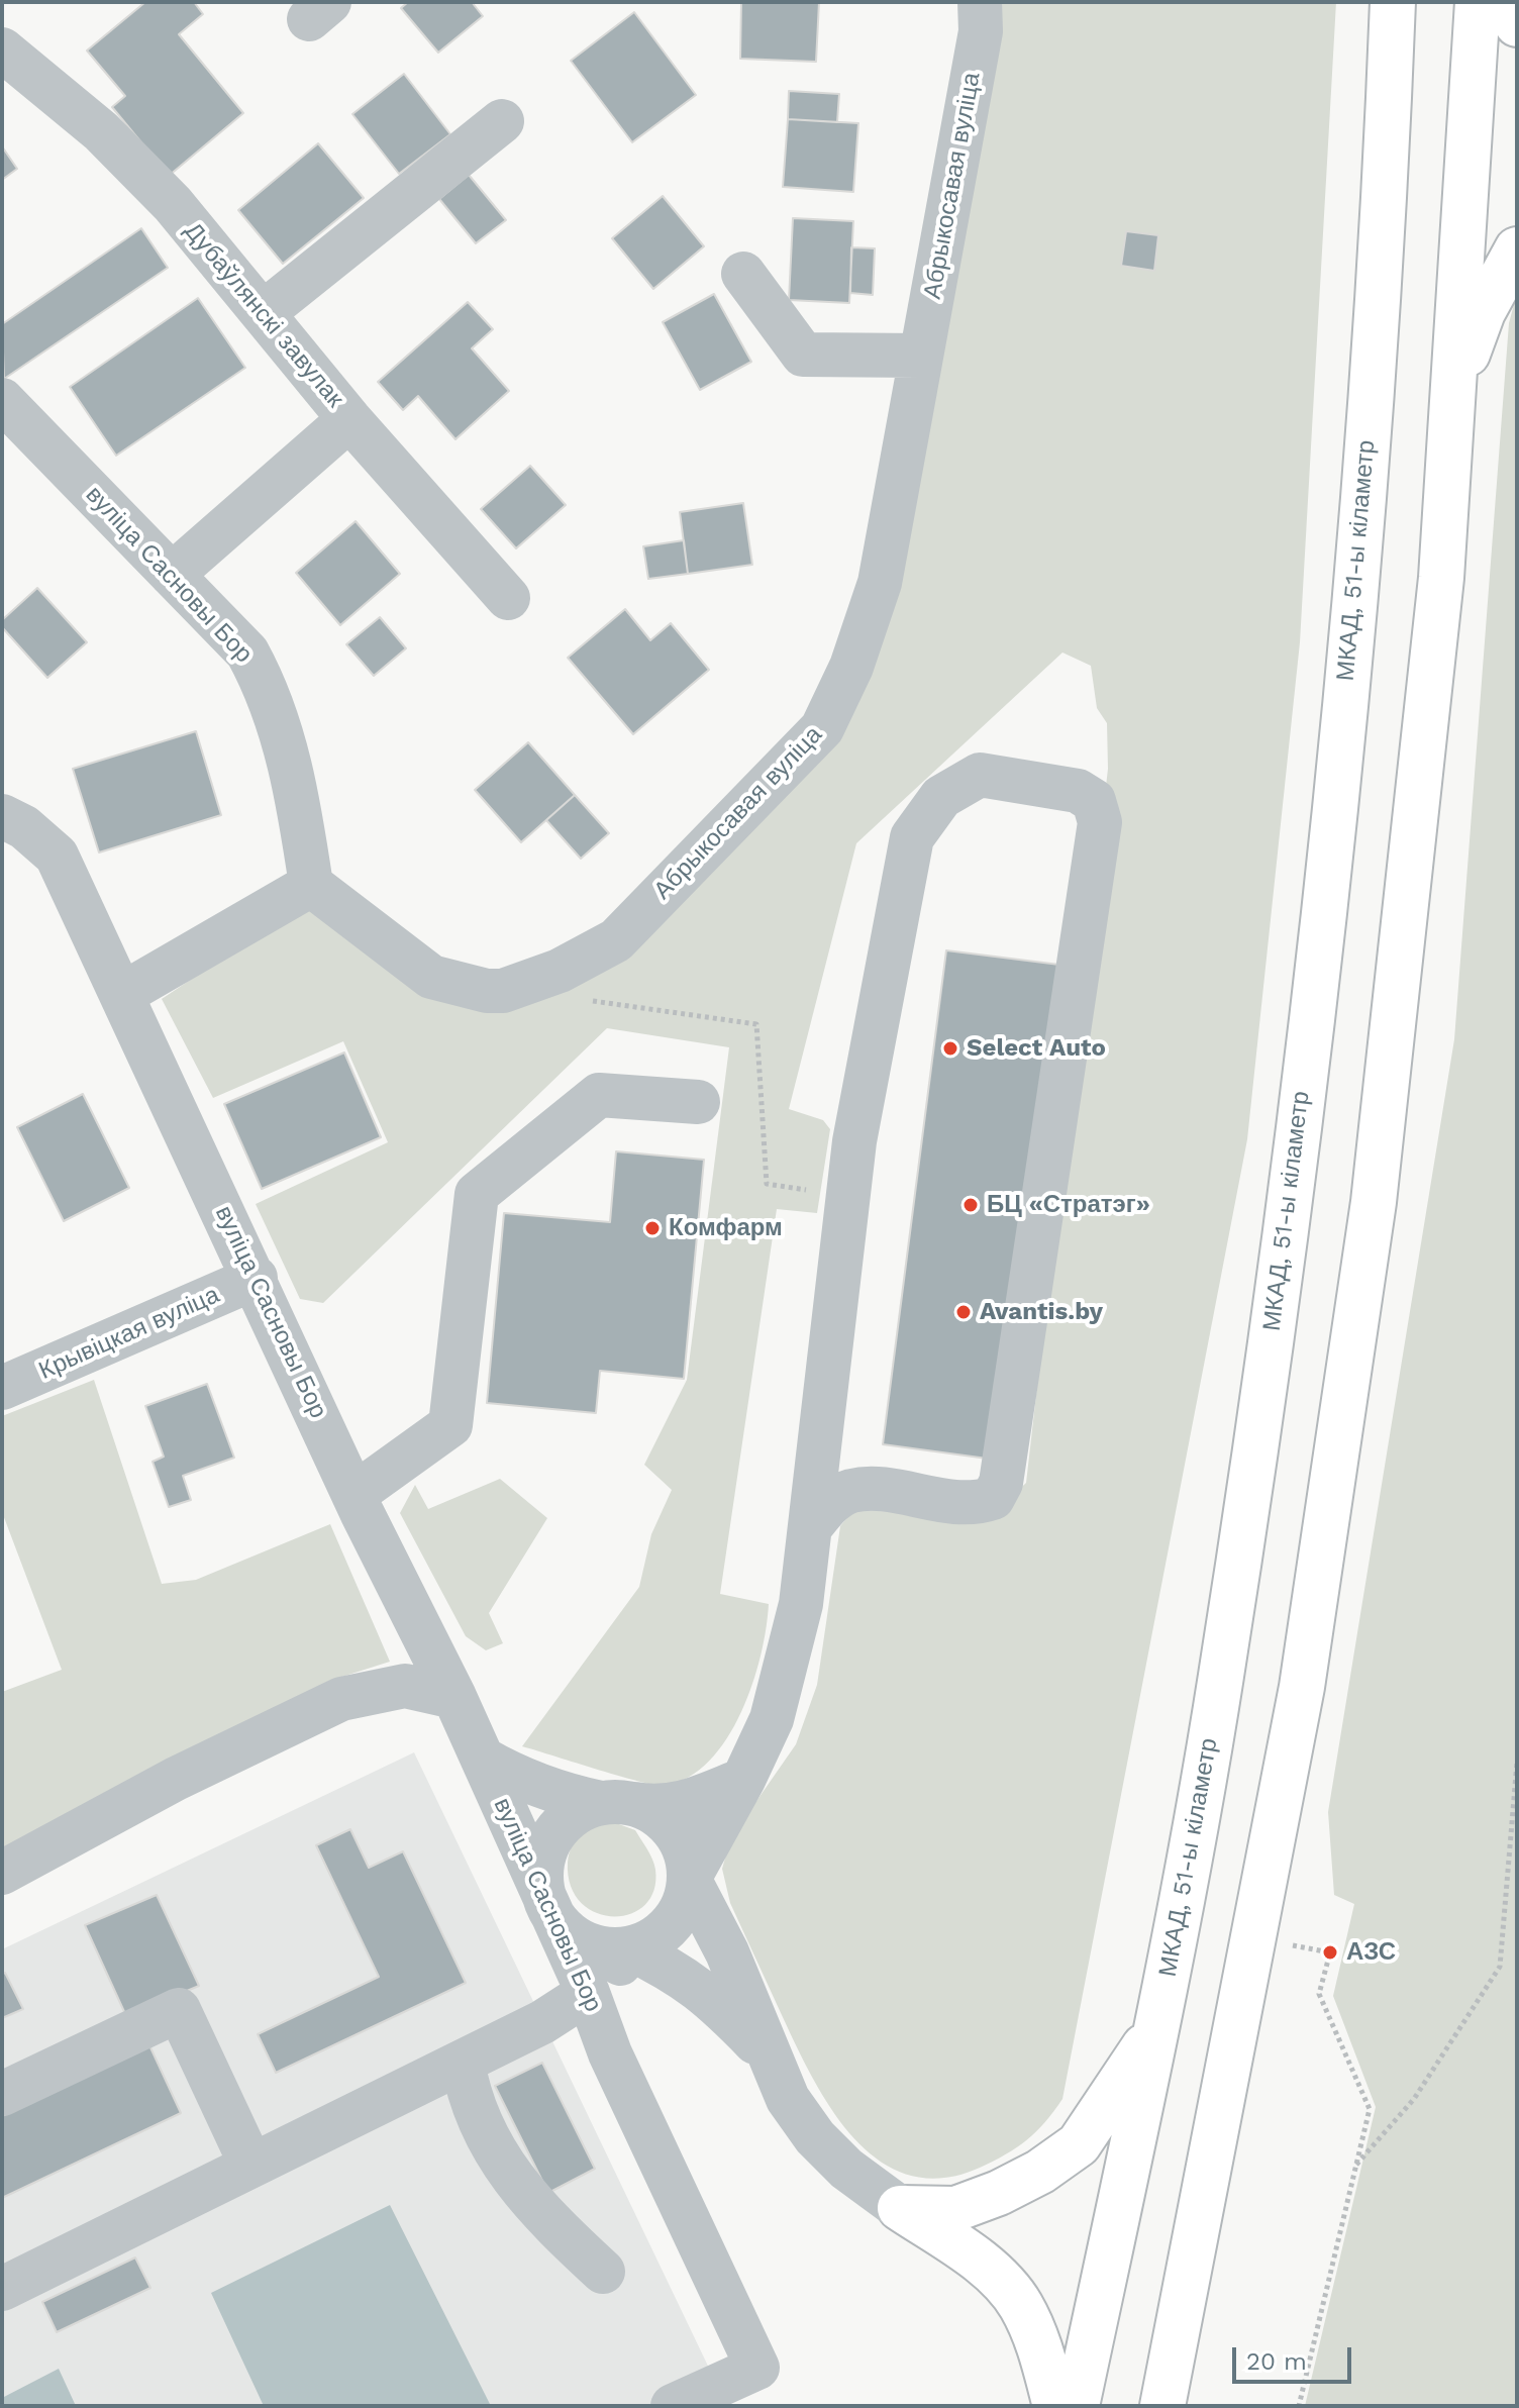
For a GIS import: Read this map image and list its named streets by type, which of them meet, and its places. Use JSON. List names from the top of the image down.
{
  "streets": {
    "highway": ["МКАД, 51-ы кіламетр"],
    "street": [
      "Абрыкосавая вуліца",
      "Дубаўлянскі завулак",
      "вуліца Сасновы Бор",
      "Крывіцкая вуліца"
    ]
  },
  "crossings": [
    ["Абрыкосавая вуліца", "вуліца Сасновы Бор"],
    ["вуліца Сасновы Бор", "Крывіцкая вуліца"]
  ],
  "places": [
    "Select Auto",
    "БЦ «Стратэг»",
    "Комфарм",
    "Avantis.by",
    "АЗС"
  ],
  "scale_bar": "20 m"
}
